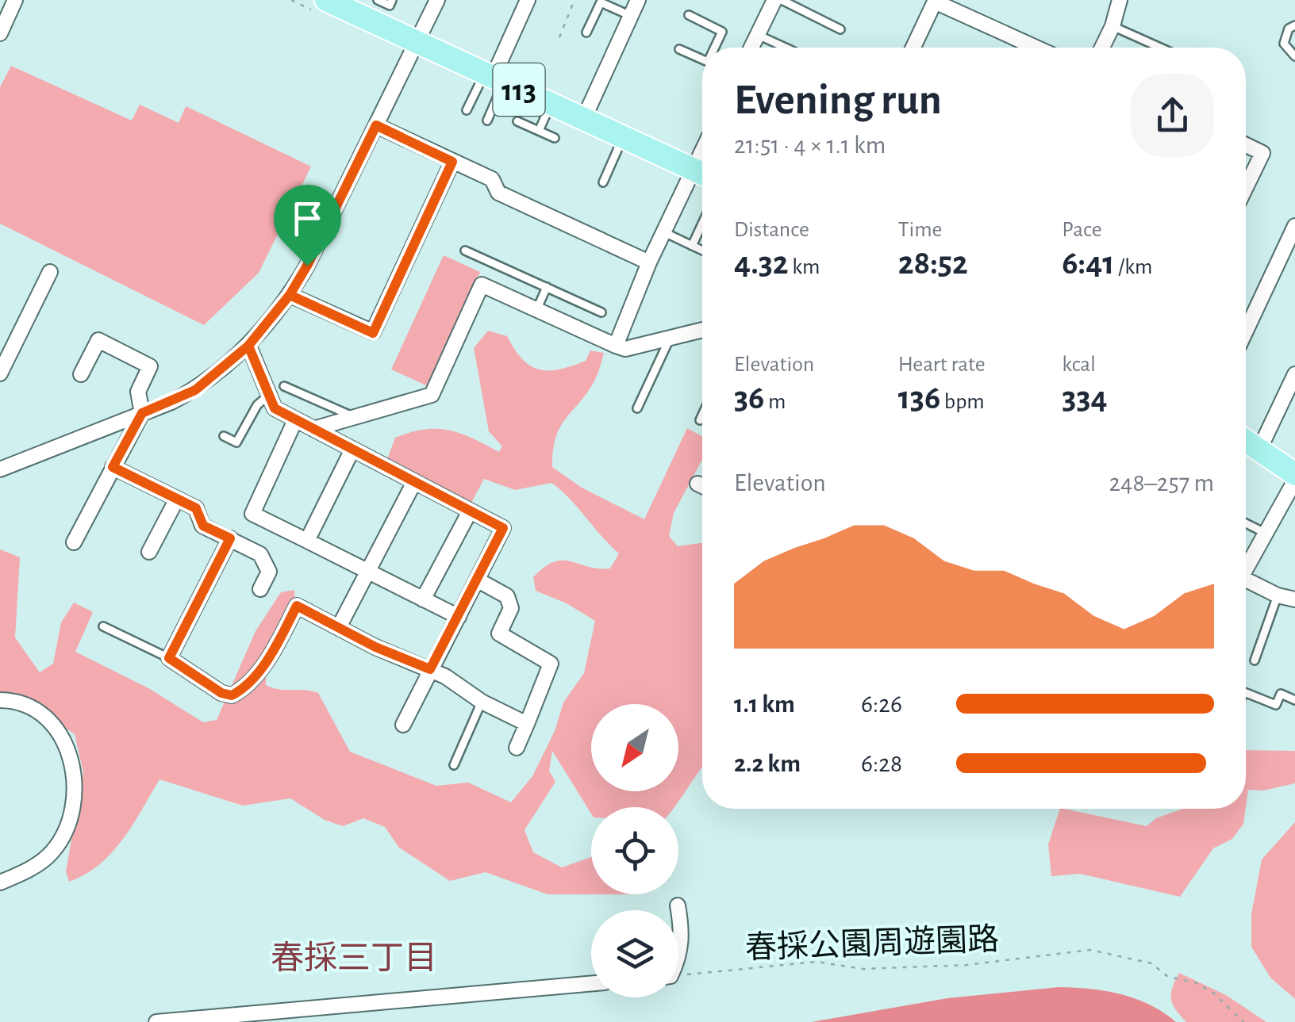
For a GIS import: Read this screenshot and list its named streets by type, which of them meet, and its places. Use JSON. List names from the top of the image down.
{
  "streets": {
    "main road": ["113"],
    "path": ["春採公園周遊園路"]
  },
  "districts": ["春採三丁目"],
  "north": "bottom left",
  "page": {
    "heading": ["Evening run", "21:51 · 4 × 1.1 km"],
    "stats": [
      ["Distance", "4.32 km"],
      ["Time", "28:52"],
      ["Pace", "6:41 /km"],
      ["Elevation", "36 m"],
      ["Heart rate", "136 bpm"],
      ["kcal", "334"]
    ],
    "chart": ["Elevation", "248–257 m"],
    "list": [
      {
        "name": "1.1 km",
        "note": "6:26"
      },
      {
        "name": "2.2 km",
        "note": "6:28"
      }
    ]
  }
}
